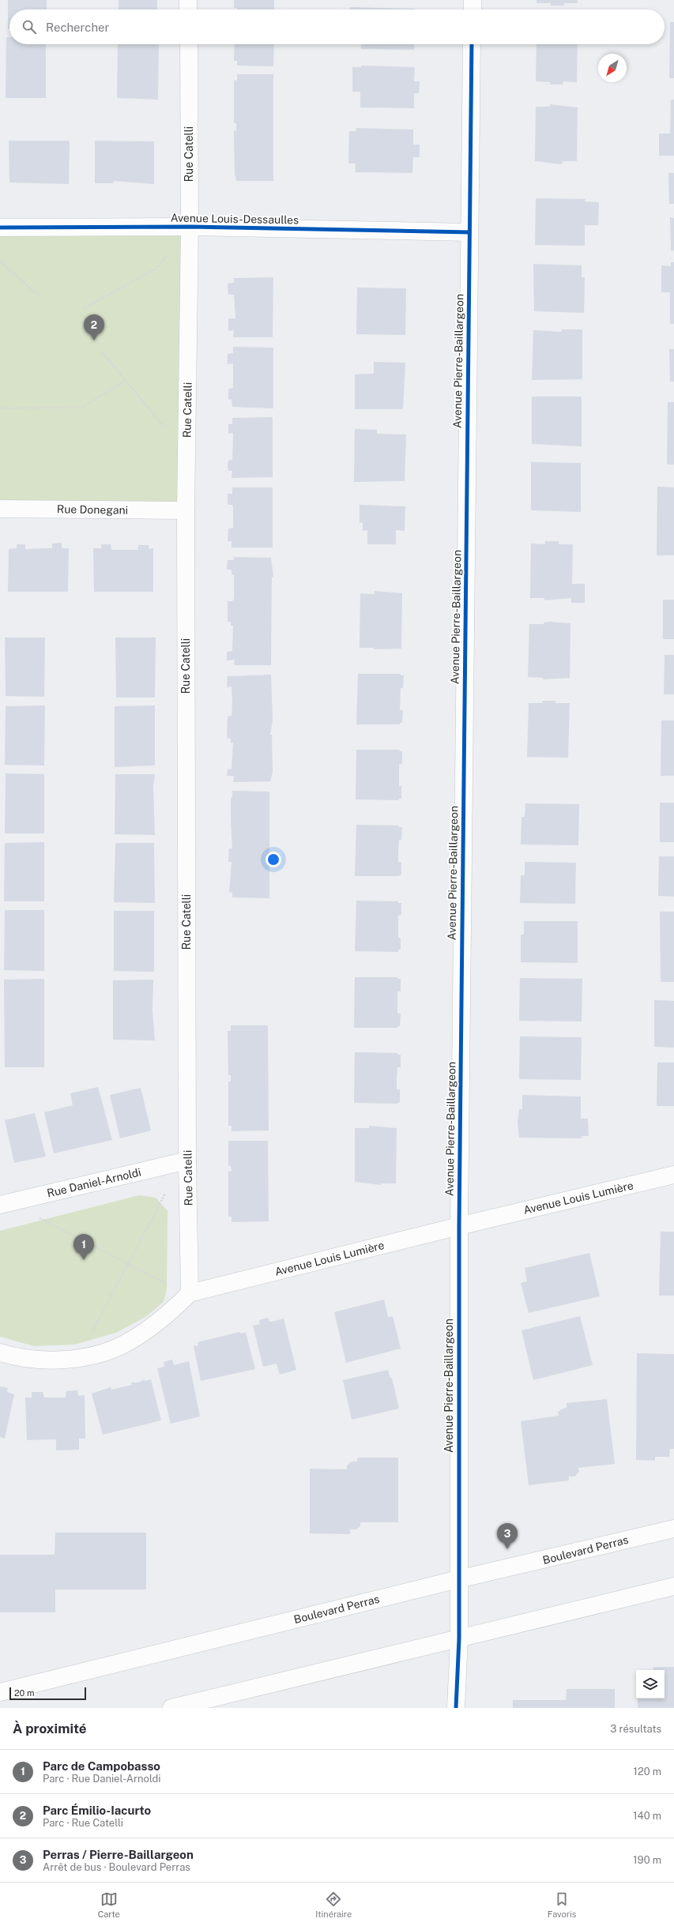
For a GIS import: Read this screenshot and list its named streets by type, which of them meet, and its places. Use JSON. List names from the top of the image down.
{
  "streets": {
    "street": [
      "Rue Catelli",
      "Avenue Louis-Dessaulles",
      "Avenue Pierre-Baillargeon",
      "Rue Donegani",
      "Rue Daniel-Arnoldi",
      "Avenue Louis Lumière",
      "Boulevard Perras"
    ]
  },
  "crossings": [
    ["Rue Catelli", "Avenue Louis-Dessaulles"],
    ["Rue Catelli", "Rue Donegani"],
    ["Rue Catelli", "Rue Daniel-Arnoldi"],
    ["Rue Catelli", "Avenue Louis Lumière"],
    ["Avenue Louis-Dessaulles", "Avenue Pierre-Baillargeon"],
    ["Avenue Pierre-Baillargeon", "Avenue Louis Lumière"],
    ["Avenue Pierre-Baillargeon", "Boulevard Perras"]
  ],
  "scale_bar": "20 m",
  "north": "bottom left",
  "page": {
    "search": "Rechercher",
    "pins": ["2", "1", "3"],
    "scale": "20 m",
    "heading": ["À proximité", "3 résultats"],
    "list": [
      {
        "mark": "1",
        "name": "Parc de Campobasso",
        "note": "Parc · Rue Daniel-Arnoldi",
        "value": "120 m"
      },
      {
        "mark": "2",
        "name": "Parc Émilio-Iacurto",
        "note": "Parc · Rue Catelli",
        "value": "140 m"
      },
      {
        "mark": "3",
        "name": "Perras / Pierre-Baillargeon",
        "note": "Arrêt de bus · Boulevard Perras",
        "value": "190 m"
      }
    ],
    "nav": ["Carte", "Itinéraire", "Favoris"]
  }
}
